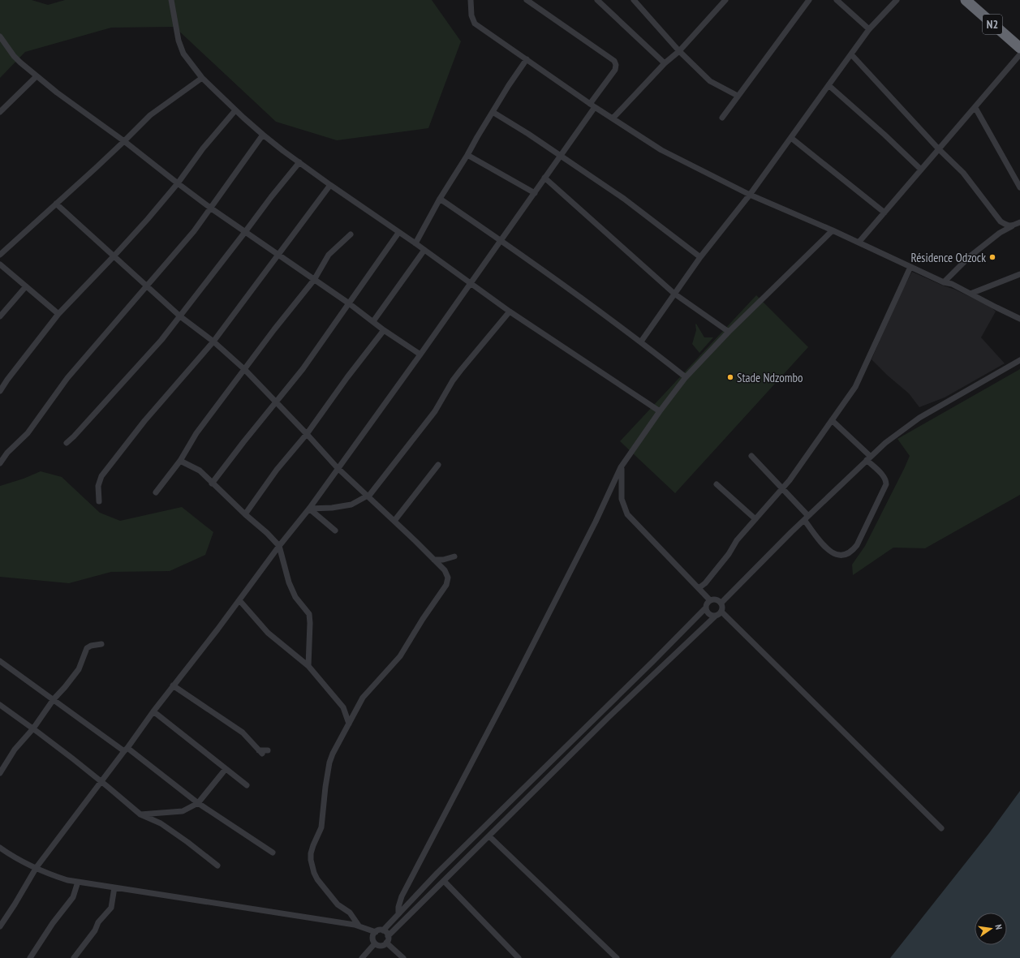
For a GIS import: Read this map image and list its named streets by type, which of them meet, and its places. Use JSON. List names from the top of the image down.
{
  "streets": {
    "highway": ["N2"]
  },
  "places": ["Résidence Odzock", "Stade Ndzombo"],
  "north": "right"
}
